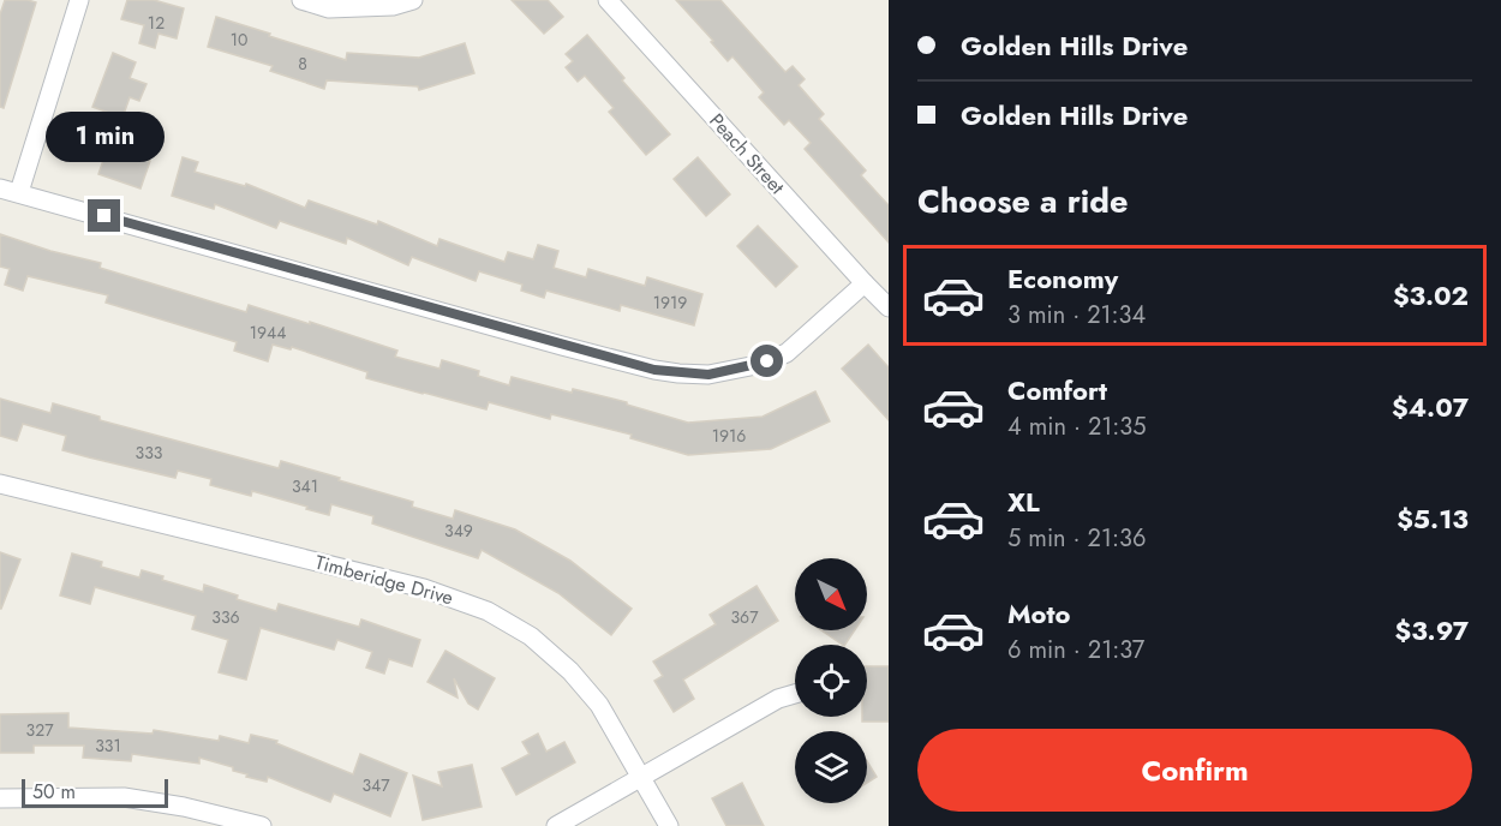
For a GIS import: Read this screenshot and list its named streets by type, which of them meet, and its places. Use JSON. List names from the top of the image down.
{
  "streets": {
    "street": ["Peach Street", "Timberidge Drive"]
  },
  "house_numbers": [
    "12",
    "10",
    "8",
    "1919",
    "1944",
    "1916",
    "333",
    "341",
    "349",
    "336",
    "367",
    "327",
    "331",
    "347"
  ],
  "scale_bar": "50 m",
  "north": "bottom right",
  "page": {
    "banner": ["Golden Hills Drive", "Golden Hills Drive"],
    "bubble": "1 min",
    "heading": "Choose a ride",
    "list": [
      {
        "name": "Economy",
        "note": "3 min · 21:34",
        "value": "$3.02"
      },
      {
        "name": "Comfort",
        "note": "4 min · 21:35",
        "value": "$4.07"
      },
      {
        "name": "XL",
        "note": "5 min · 21:36",
        "value": "$5.13"
      },
      {
        "name": "Moto",
        "note": "6 min · 21:37",
        "value": "$3.97"
      }
    ],
    "buttons": "Confirm",
    "scale": "50 m"
  }
}
